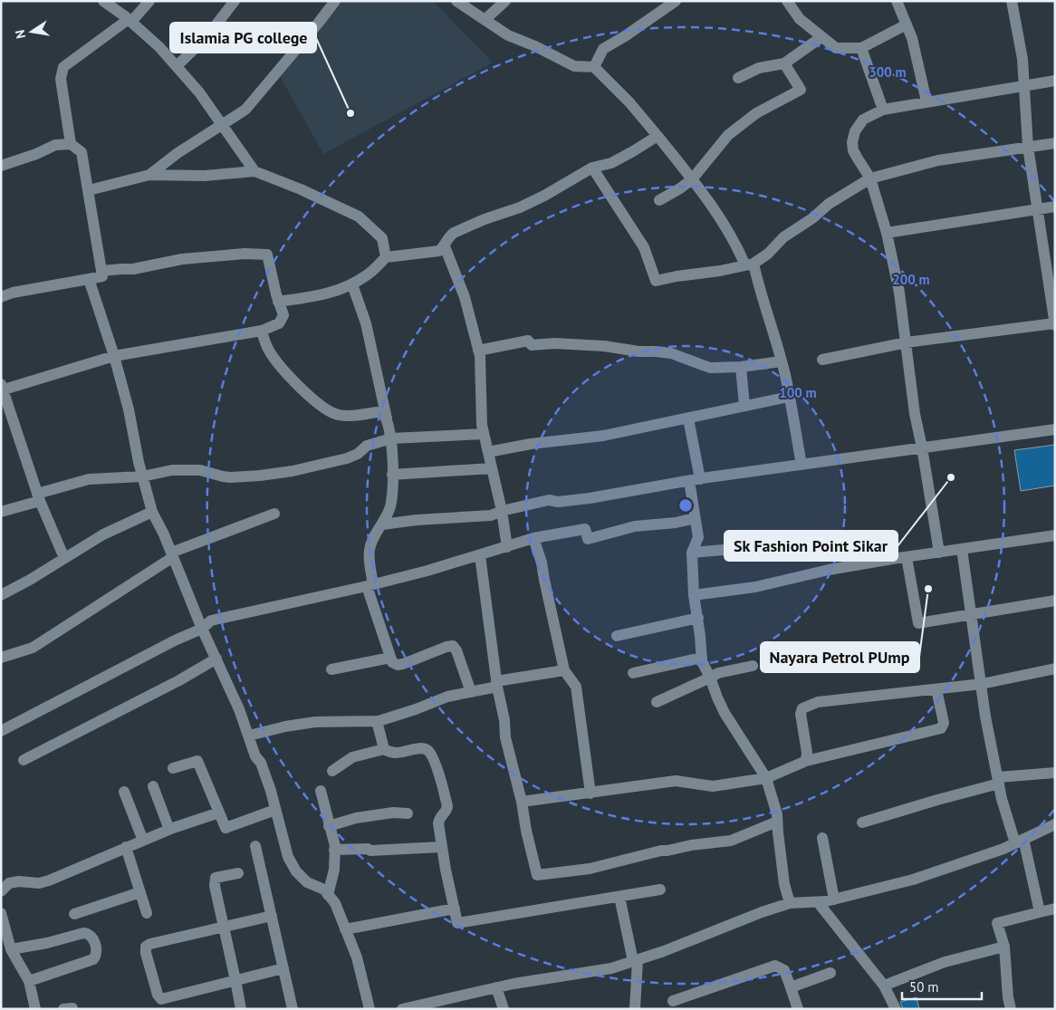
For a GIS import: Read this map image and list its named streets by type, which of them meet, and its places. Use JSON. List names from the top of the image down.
{
  "places": ["Islamia PG college", "Sk Fashion Point Sikar", "Nayara Petrol PUmp"],
  "scale_bar": "50 m",
  "north": "left",
  "rings": ["300 m", "200 m", "100 m"]
}
